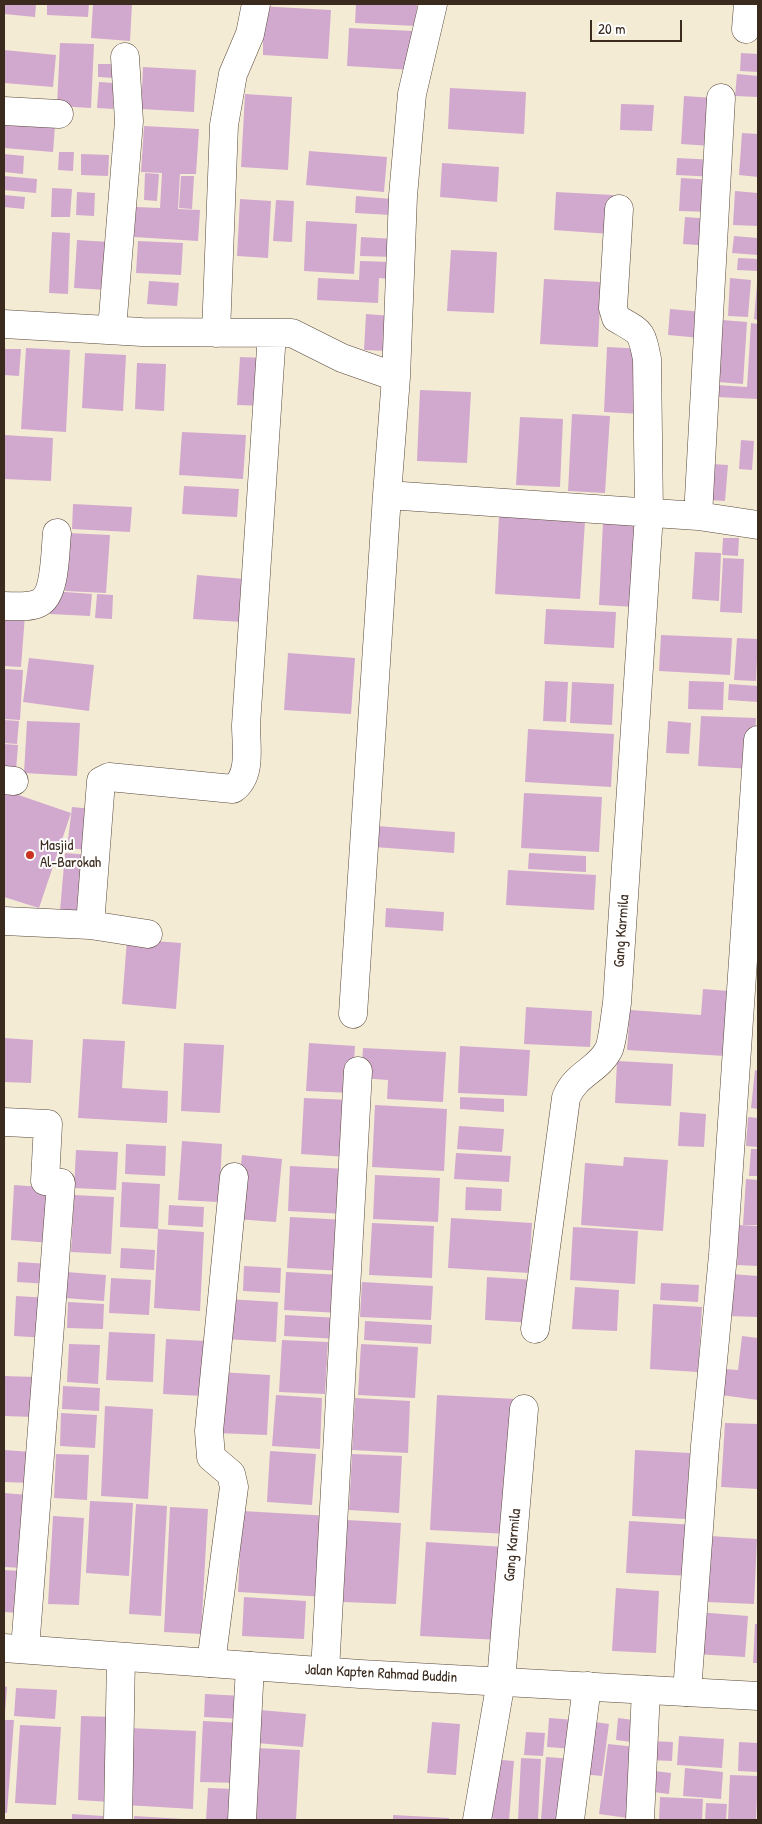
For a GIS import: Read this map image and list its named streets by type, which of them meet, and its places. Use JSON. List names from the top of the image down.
{
  "streets": {
    "street": ["Gang Karmila", "Jalan Kapten Rahmad Buddin"]
  },
  "crossings": [
    ["Gang Karmila", "Jalan Kapten Rahmad Buddin"]
  ],
  "places": ["Masjid Al-Barokah"],
  "scale_bar": "20 m"
}
